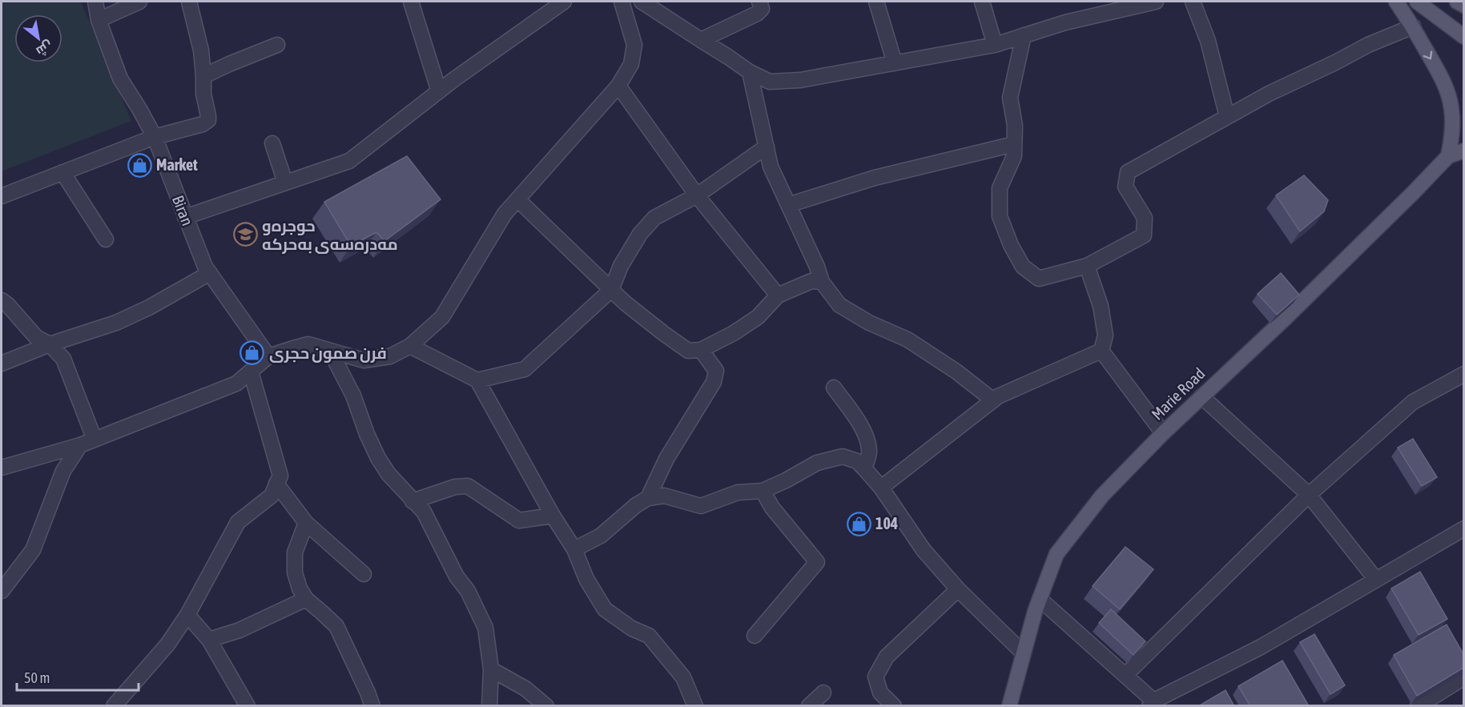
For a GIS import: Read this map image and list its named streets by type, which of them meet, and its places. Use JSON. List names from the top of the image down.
{
  "streets": {
    "main road": ["Marie Road"],
    "street": ["Biran"]
  },
  "places": {
    "shop": ["Market", "فرن صمون حجری", "104"],
    "school or university": ["حوجره‌و مه‌دره‌سه‌ی به‌حرکه"]
  },
  "scale_bar": "50 m",
  "north": "bottom right"
}
